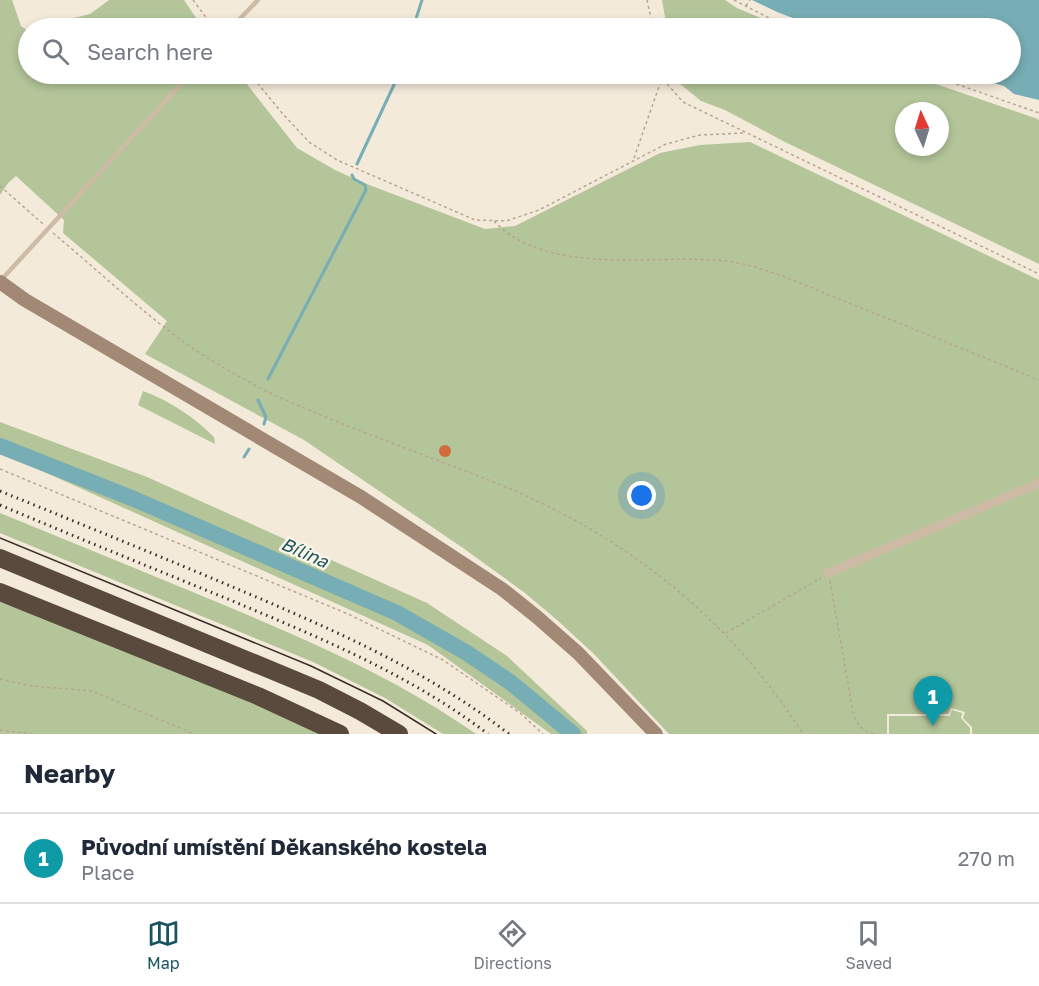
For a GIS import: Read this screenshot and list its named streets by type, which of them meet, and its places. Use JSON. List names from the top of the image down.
{
  "water": ["Bílina"],
  "north": "top",
  "page": {
    "search": "Search here",
    "pins": "1",
    "heading": "Nearby",
    "list": [
      {
        "mark": "1",
        "name": "Původní umístění Děkanského kostela",
        "note": "Place",
        "value": "270 m"
      }
    ],
    "nav": ["Map", "Directions", "Saved"]
  }
}
